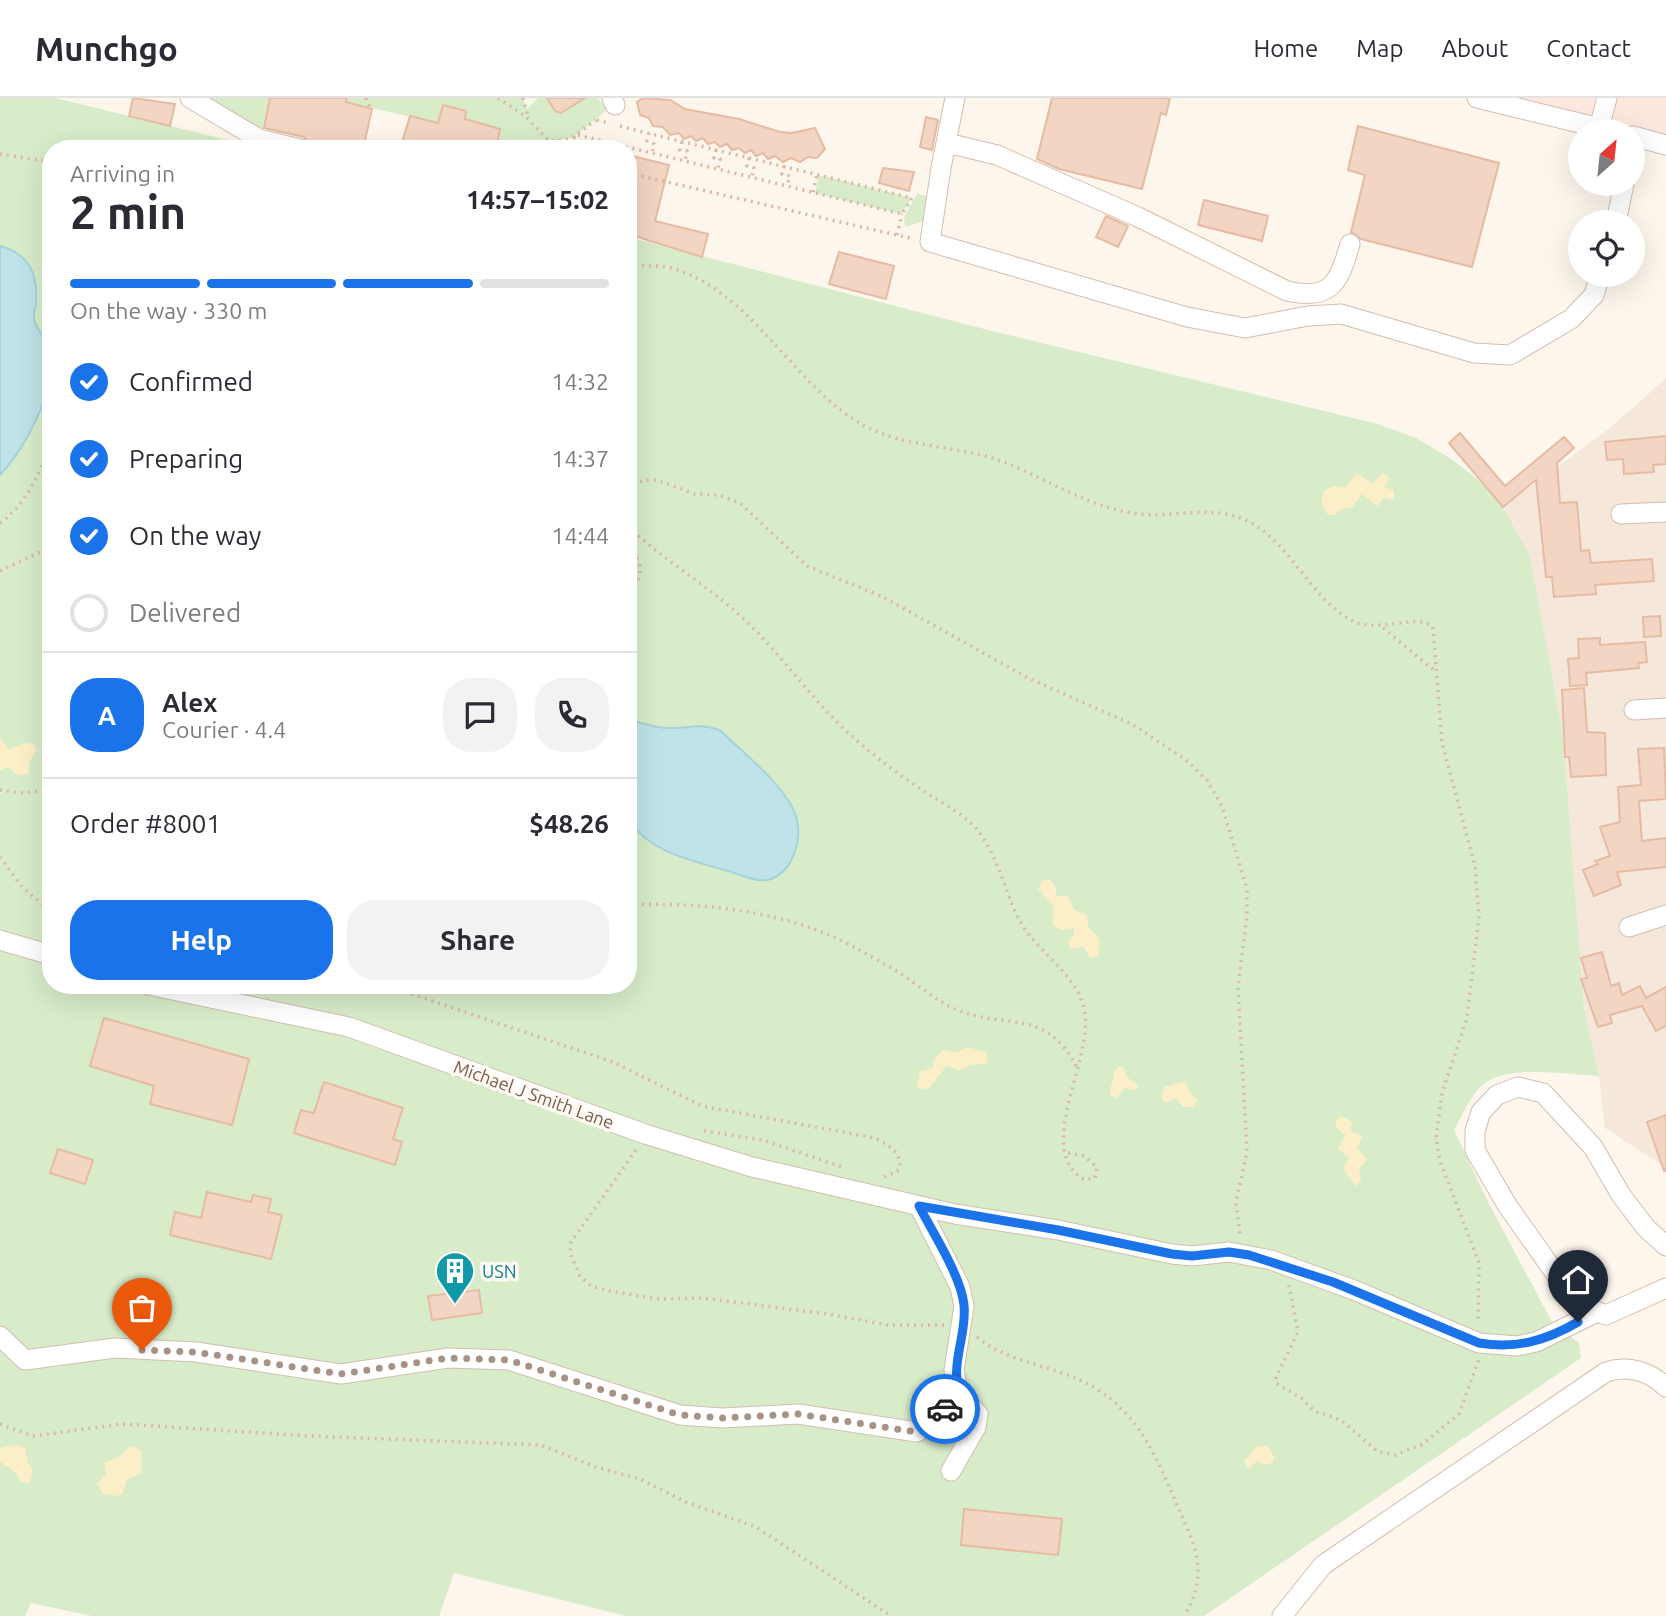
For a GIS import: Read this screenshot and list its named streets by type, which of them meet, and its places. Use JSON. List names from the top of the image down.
{
  "streets": {
    "street": ["Michael J Smith Lane"]
  },
  "places": {
    "building": ["USN"]
  },
  "north": "top right",
  "page": {
    "header": "Munchgo",
    "nav": [
      "Home",
      "Map",
      "About",
      "Contact"
    ],
    "heading": ["2 min", "Arriving in", "14:57–15:02"],
    "panel": [
      "Alex",
      "Courier · 4.4",
      "Order #8001",
      "$48.26"
    ],
    "bar": "On the way · 330 m",
    "list": [
      ["Confirmed", "14:32"],
      ["Preparing", "14:37"],
      ["On the way", "14:44"],
      "Delivered"
    ],
    "round": "A",
    "buttons": ["Help", "Share"]
  }
}
